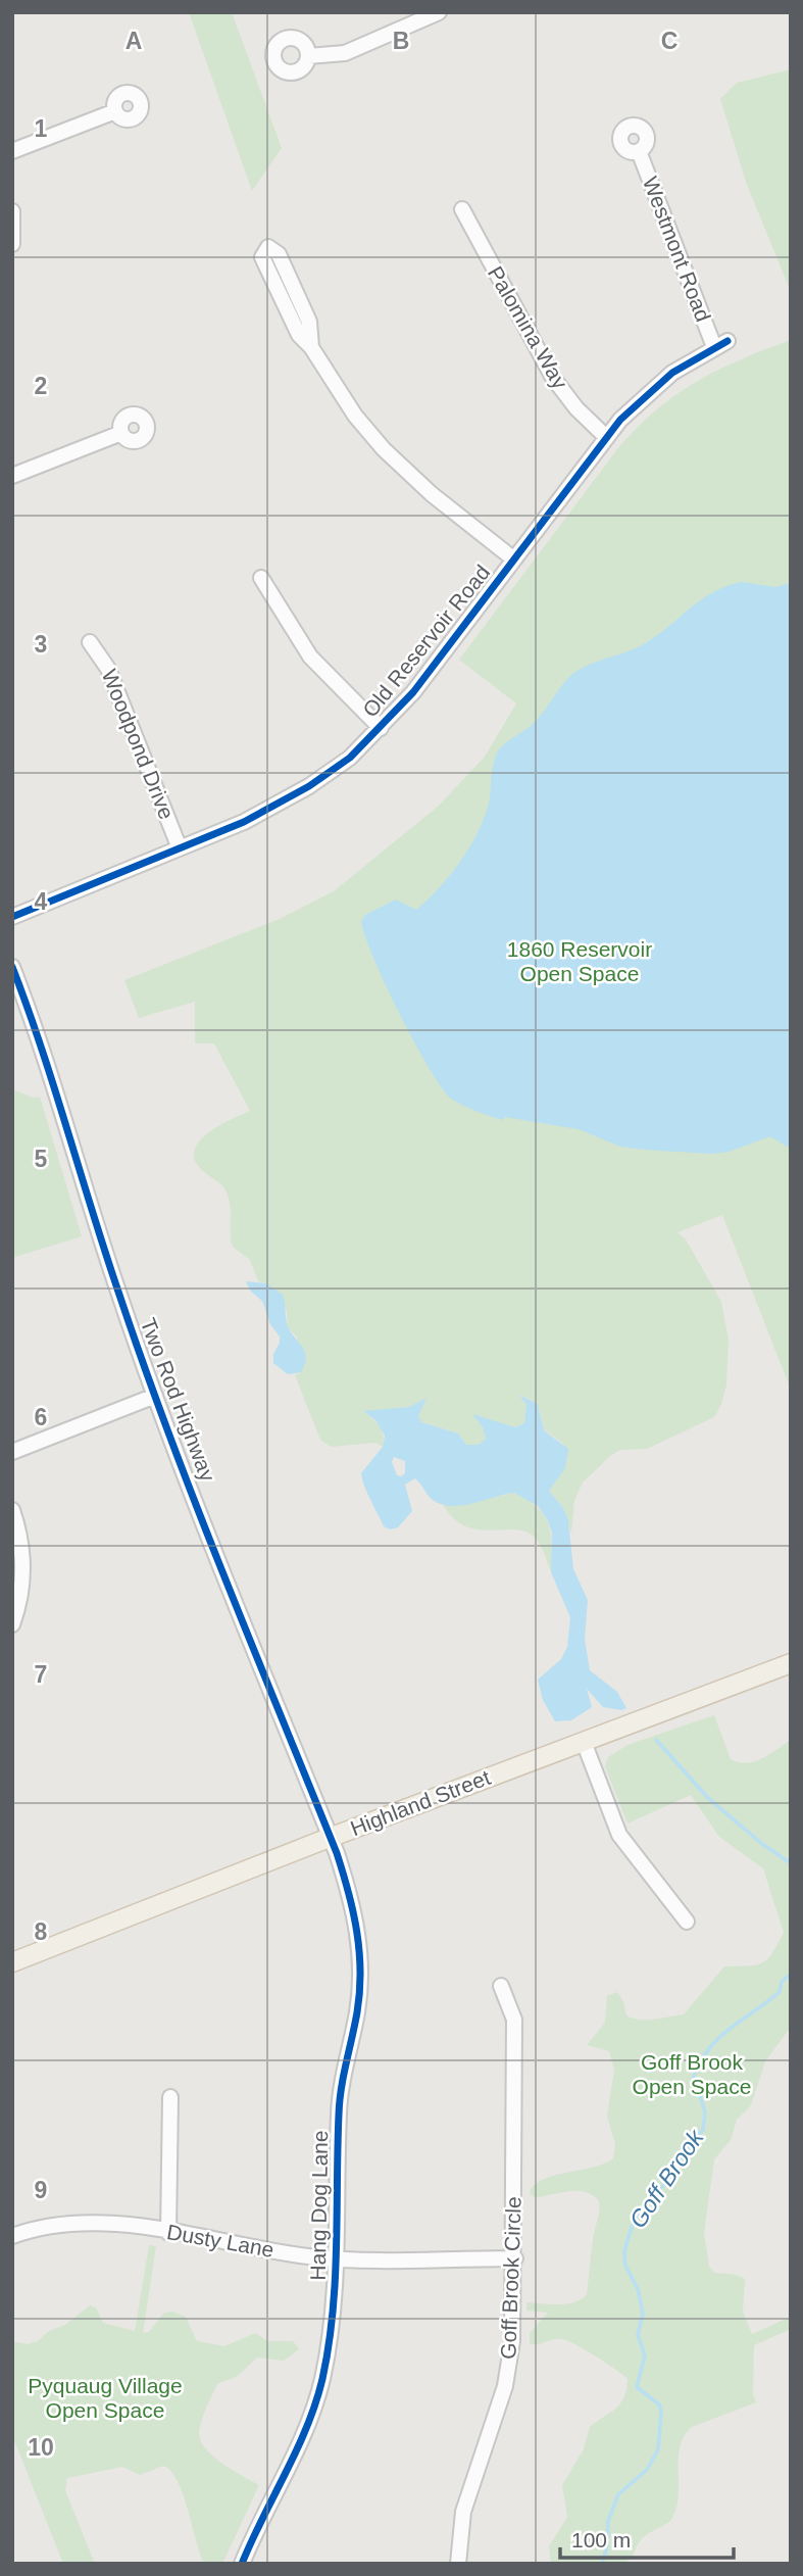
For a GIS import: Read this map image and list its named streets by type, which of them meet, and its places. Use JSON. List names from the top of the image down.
{
  "streets": {
    "main road": ["Highland Street"],
    "street": [
      "Westmont Road",
      "Palomina Way",
      "Old Reservoir Road",
      "Woodpond Drive",
      "Two Rod Highway",
      "Hang Dog Lane",
      "Dusty Lane",
      "Goff Brook Circle"
    ]
  },
  "crossings": [
    ["Westmont Road", "Old Reservoir Road"],
    ["Palomina Way", "Old Reservoir Road"],
    ["Old Reservoir Road", "Woodpond Drive"],
    ["Two Rod Highway", "Highland Street"],
    ["Two Rod Highway", "Hang Dog Lane"],
    ["Highland Street", "Hang Dog Lane"],
    ["Hang Dog Lane", "Dusty Lane"],
    ["Dusty Lane", "Goff Brook Circle"]
  ],
  "water": ["Goff Brook"],
  "parks": ["1860 Reservoir Open Space", "Goff Brook Open Space", "Pyquaug Village Open Space"],
  "scale_bar": "100 m",
  "grid": {
    "columns": ["A", "B", "C"],
    "rows": [
      "1",
      "2",
      "3",
      "4",
      "5",
      "6",
      "7",
      "8",
      "9",
      "10"
    ]
  }
}
